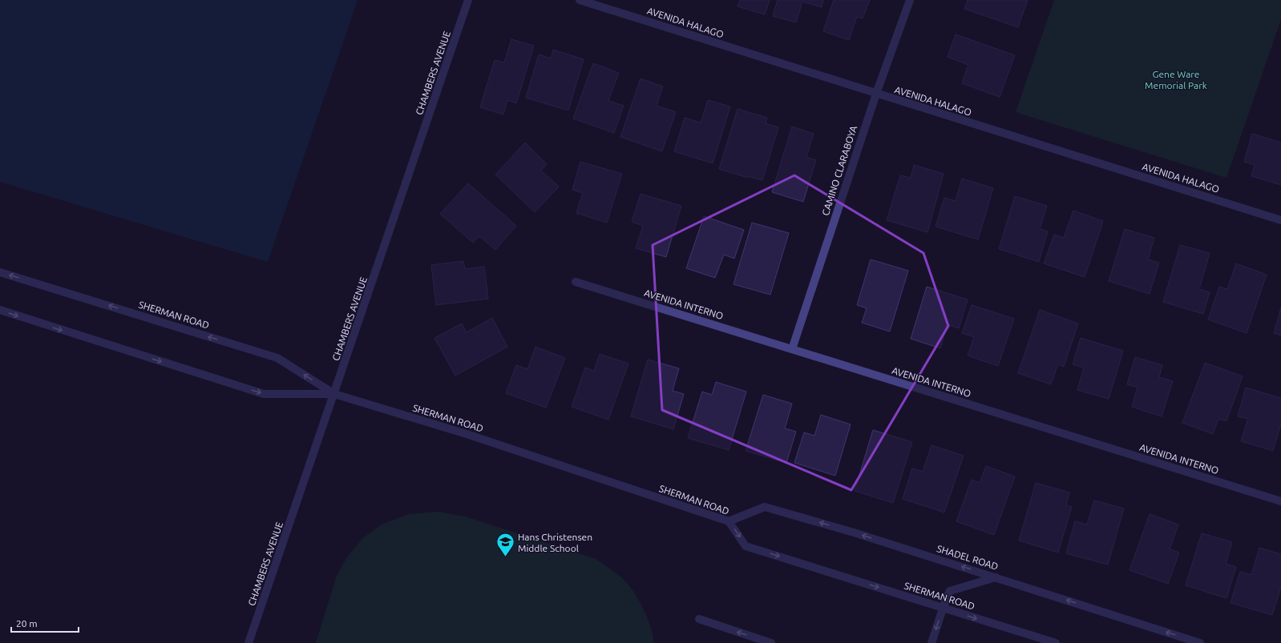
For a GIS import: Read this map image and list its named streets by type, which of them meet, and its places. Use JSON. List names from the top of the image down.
{
  "streets": {
    "street": [
      "AVENIDA HALAGO",
      "CHAMBERS AVENUE",
      "CAMINO CLARABOYA",
      "AVENIDA INTERNO",
      "SHERMAN ROAD",
      "SHADEL ROAD"
    ]
  },
  "crossings": [
    ["AVENIDA HALAGO", "CAMINO CLARABOYA"],
    ["CHAMBERS AVENUE", "SHERMAN ROAD"],
    ["CAMINO CLARABOYA", "AVENIDA INTERNO"],
    ["SHERMAN ROAD", "SHADEL ROAD"]
  ],
  "one_way": ["SHADEL ROAD"],
  "parks": ["Gene Ware Memorial Park"],
  "places": {
    "school or university": ["Hans Christensen Middle School"]
  },
  "scale_bar": "20 m"
}
